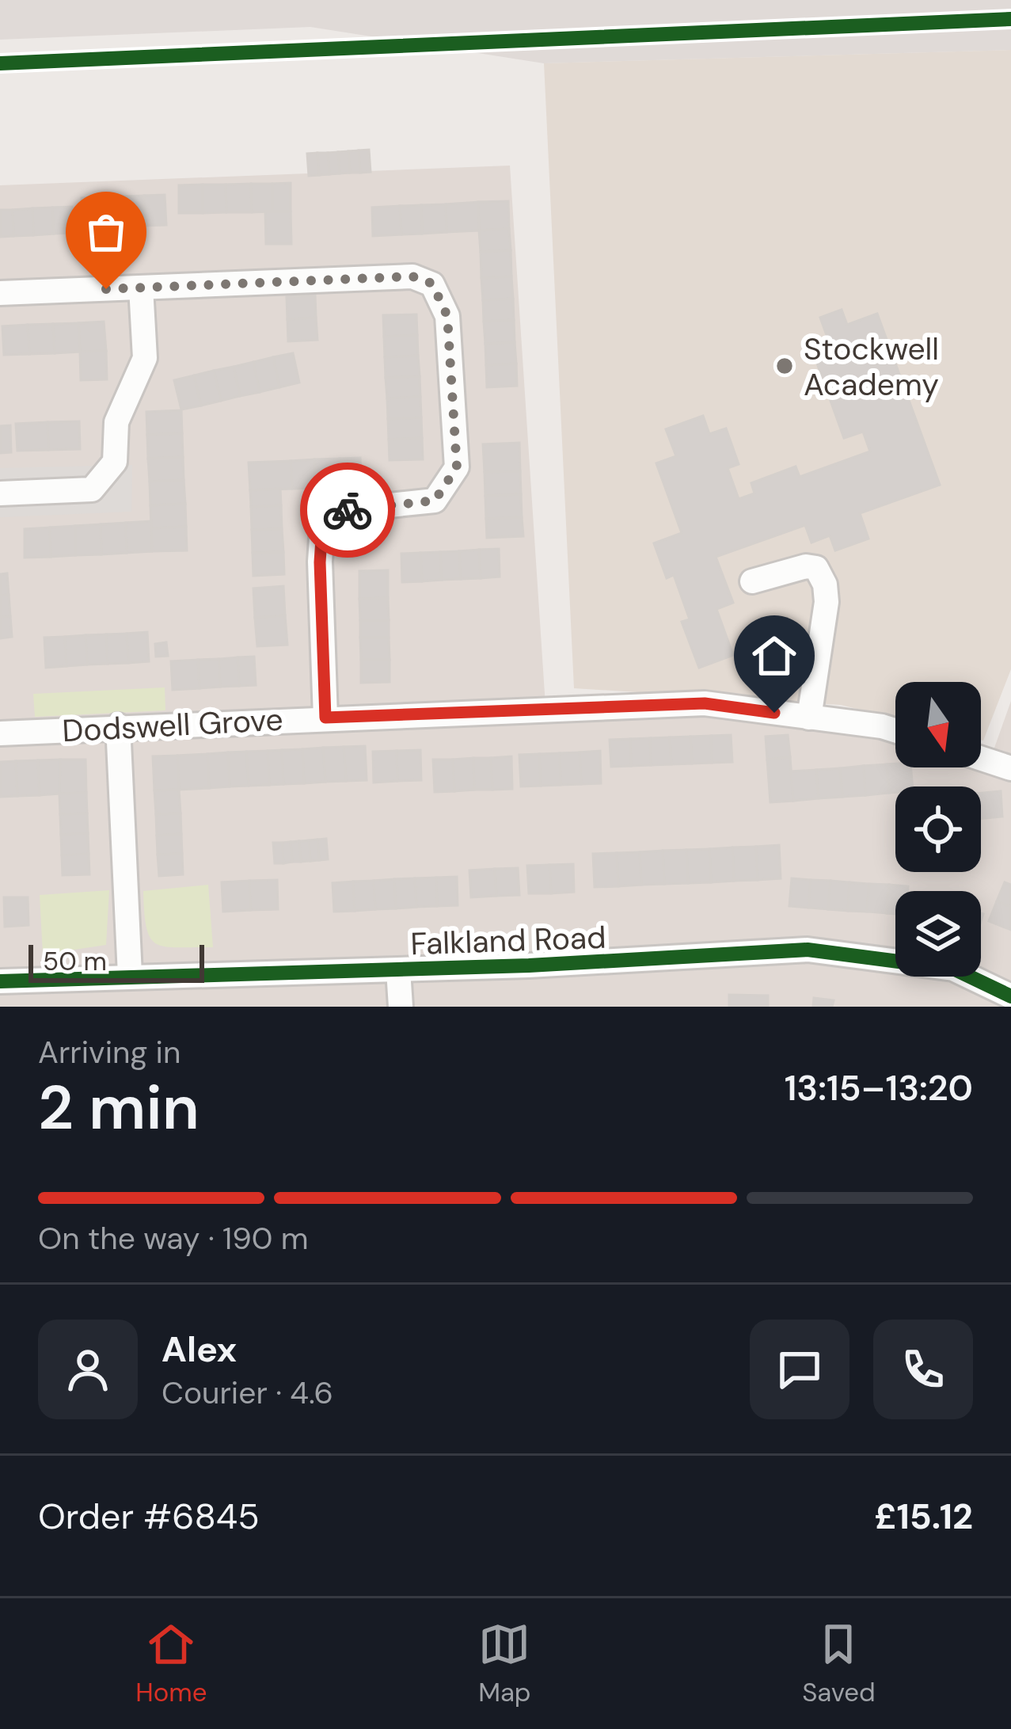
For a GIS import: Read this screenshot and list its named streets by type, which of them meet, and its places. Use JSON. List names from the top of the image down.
{
  "streets": {
    "street": ["Dodswell Grove", "Falkland Road"]
  },
  "places": ["Stockwell Academy"],
  "scale_bar": "50 m",
  "north": "bottom",
  "page": {
    "scale": "50 m",
    "heading": ["2 min", "Arriving in", "13:15–13:20"],
    "panel": [
      "Alex",
      "Courier · 4.6",
      "Order #6845",
      "£15.12"
    ],
    "bar": "On the way · 190 m",
    "tabs": ["Home", "Map", "Saved"]
  }
}
